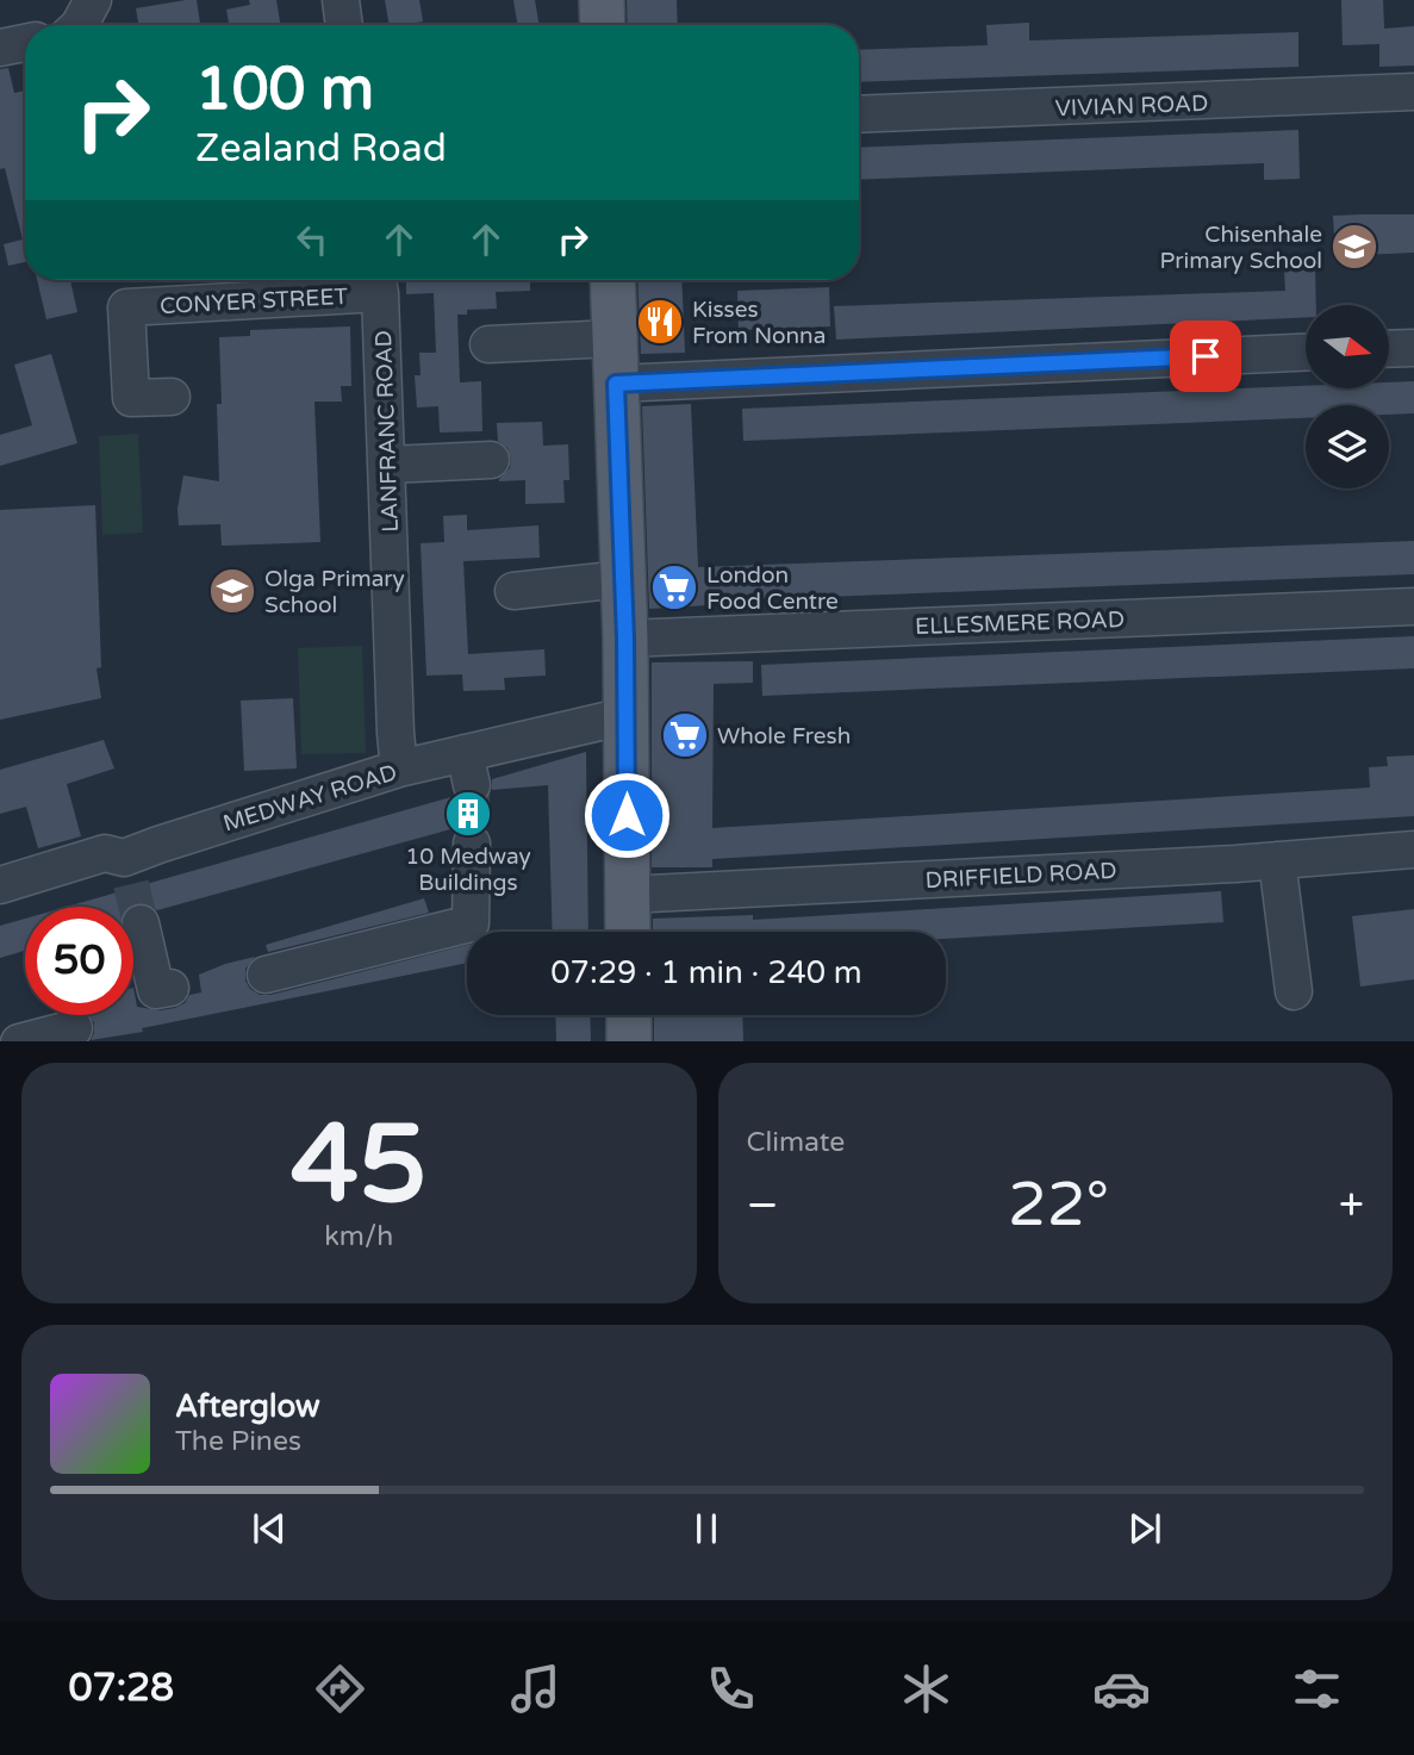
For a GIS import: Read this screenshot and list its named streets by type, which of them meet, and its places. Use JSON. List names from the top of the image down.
{
  "streets": {
    "street": [
      "VIVIAN ROAD",
      "CONYER STREET",
      "LANFRANC ROAD",
      "ELLESMERE ROAD",
      "MEDWAY ROAD",
      "DRIFFIELD ROAD"
    ]
  },
  "crossings": [
    ["CONYER STREET", "LANFRANC ROAD"],
    ["LANFRANC ROAD", "MEDWAY ROAD"]
  ],
  "places": {
    "school or university": ["Chisenhale Primary School", "Olga Primary School"],
    "restaurant": ["Kisses From Nonna"],
    "supermarket": ["London Food Centre", "Whole Fresh"],
    "building": ["10 Medway Buildings"]
  },
  "north": "right",
  "page": {
    "turn": ["100 m", "Zealand Road"],
    "limit": "50",
    "trip": "07:29 · 1 min · 240 m",
    "tile": [
      ["45", "km/h"],
      "Climate"
    ],
    "heat": ["−", "22°", "+"],
    "song": ["Afterglow", "The Pines"],
    "tabs": "07:28"
  }
}
